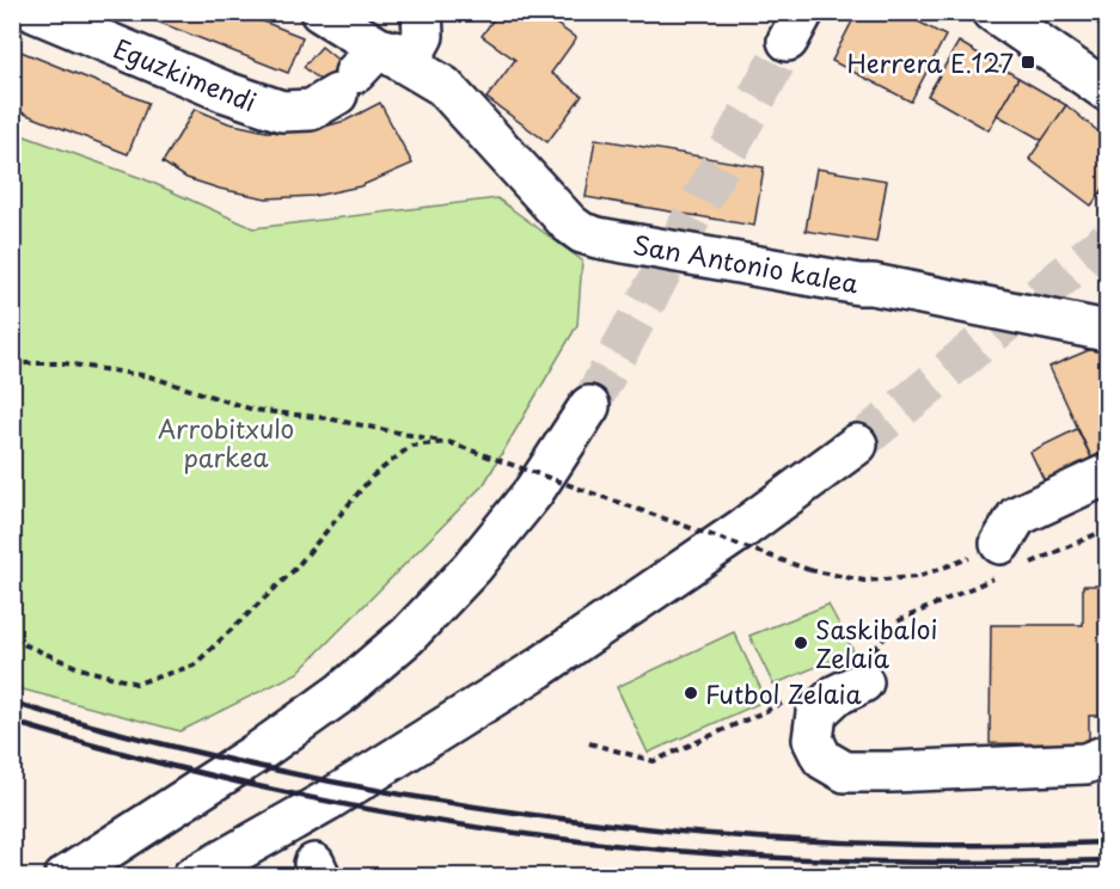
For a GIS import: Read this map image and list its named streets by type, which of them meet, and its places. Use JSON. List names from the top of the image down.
{
  "streets": {
    "main road": ["Eguzkimendi", "San Antonio kalea"]
  },
  "crossings": [
    ["Eguzkimendi", "San Antonio kalea"]
  ],
  "parks": ["Arrobitxulo parkea"],
  "places": {
    "transit": ["Herrera E.127"],
    "other": ["Saskibaloi Zelaia", "Futbol Zelaia"]
  }
}
